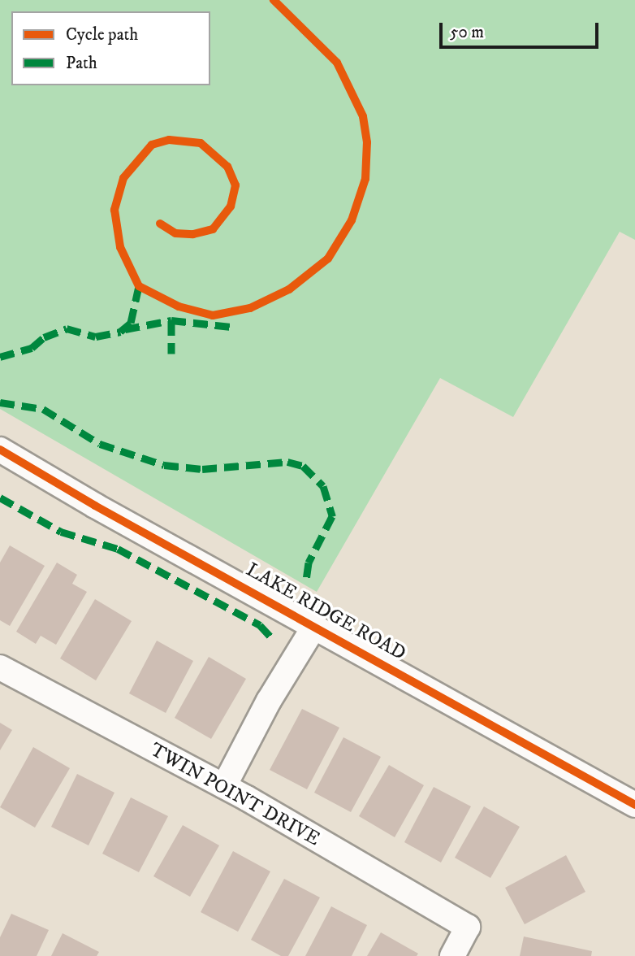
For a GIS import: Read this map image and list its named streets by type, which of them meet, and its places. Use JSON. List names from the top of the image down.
{
  "streets": {
    "street": ["LAKE RIDGE ROAD", "TWIN POINT DRIVE"]
  },
  "legend": ["Cycle path", "Path"],
  "scale_bar": "50 m"
}
